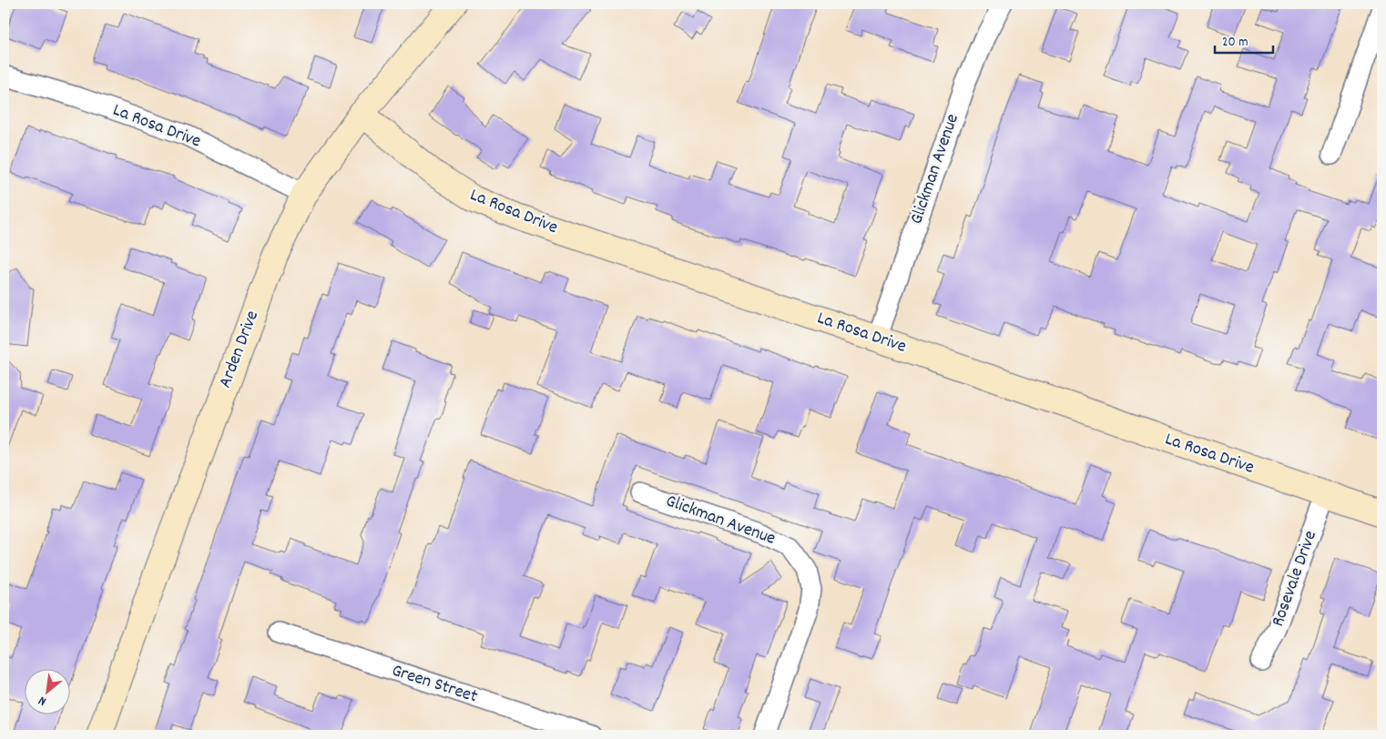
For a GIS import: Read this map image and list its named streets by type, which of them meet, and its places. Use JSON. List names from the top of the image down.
{
  "streets": {
    "street": [
      "La Rosa Drive",
      "Glickman Avenue",
      "Arden Drive",
      "Rosevale Drive",
      "Green Street"
    ]
  },
  "crossings": [
    ["La Rosa Drive", "Glickman Avenue"],
    ["La Rosa Drive", "Arden Drive"],
    ["La Rosa Drive", "Rosevale Drive"]
  ],
  "scale_bar": "20 m",
  "north": "bottom left"
}
